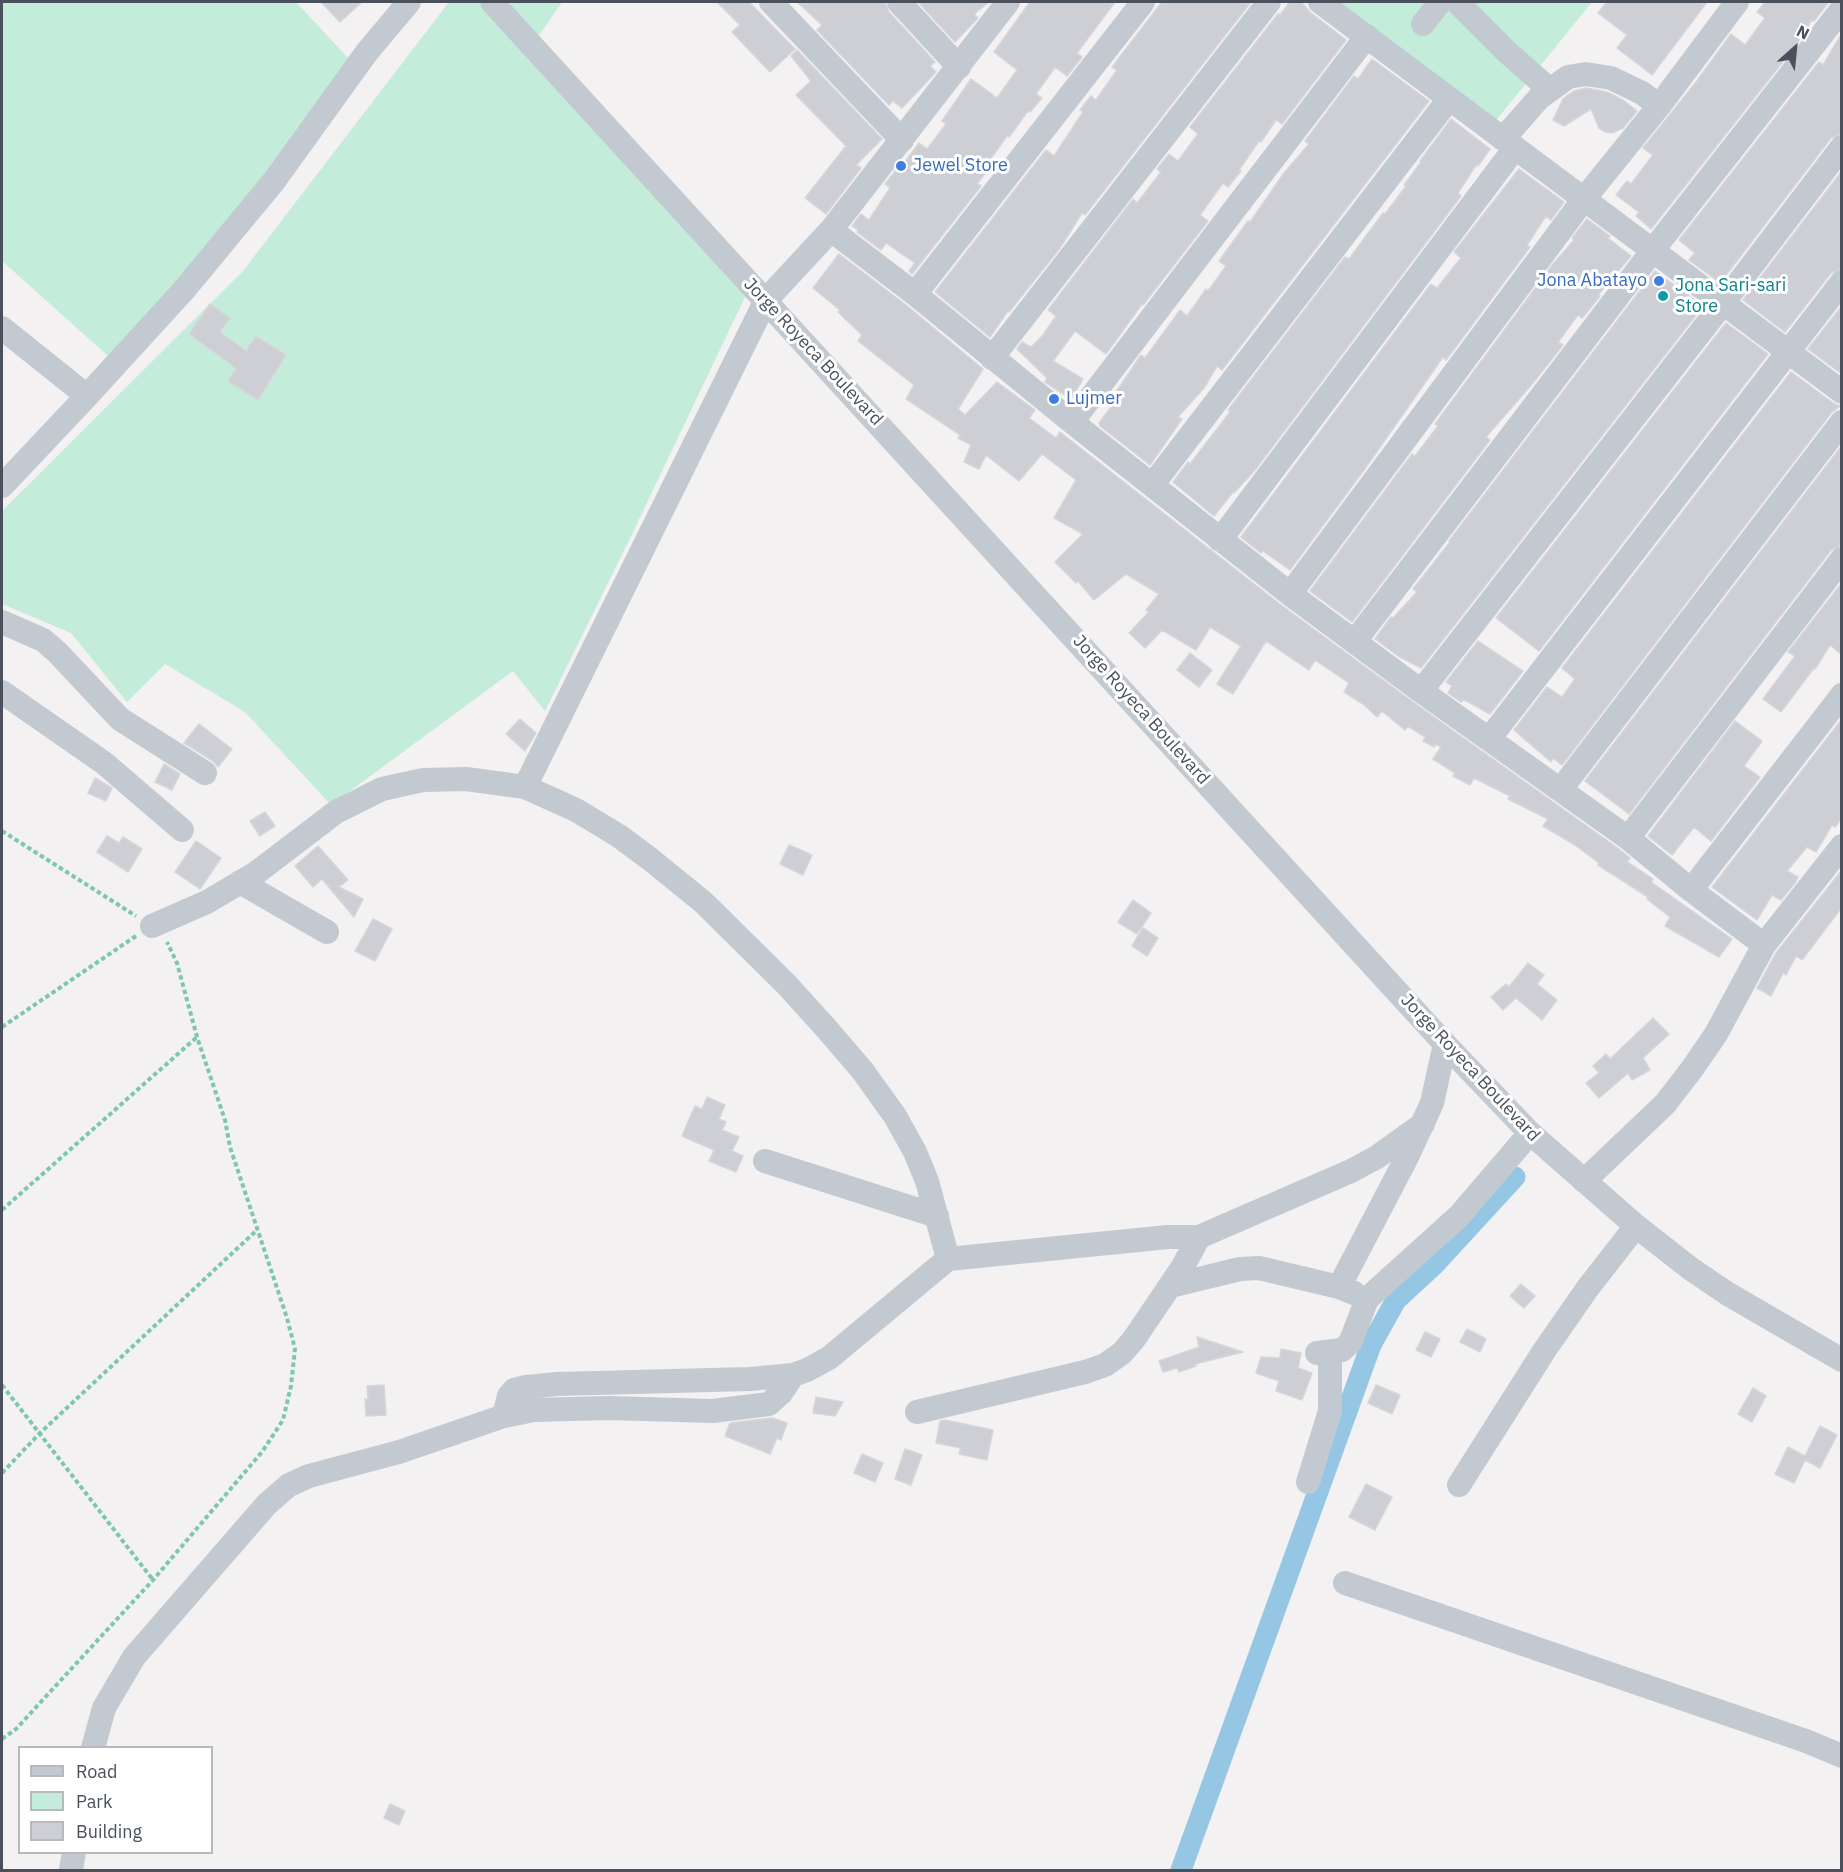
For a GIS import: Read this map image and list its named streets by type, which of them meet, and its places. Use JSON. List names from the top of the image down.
{
  "streets": {
    "street": ["Jorge Royeca Boulevard"]
  },
  "places": [
    "Jewel Store",
    "Jona Abatayo",
    "Jona Sari-sari Store",
    "Lujmer"
  ],
  "legend": ["Road", "Park", "Building"],
  "north": "top right"
}
